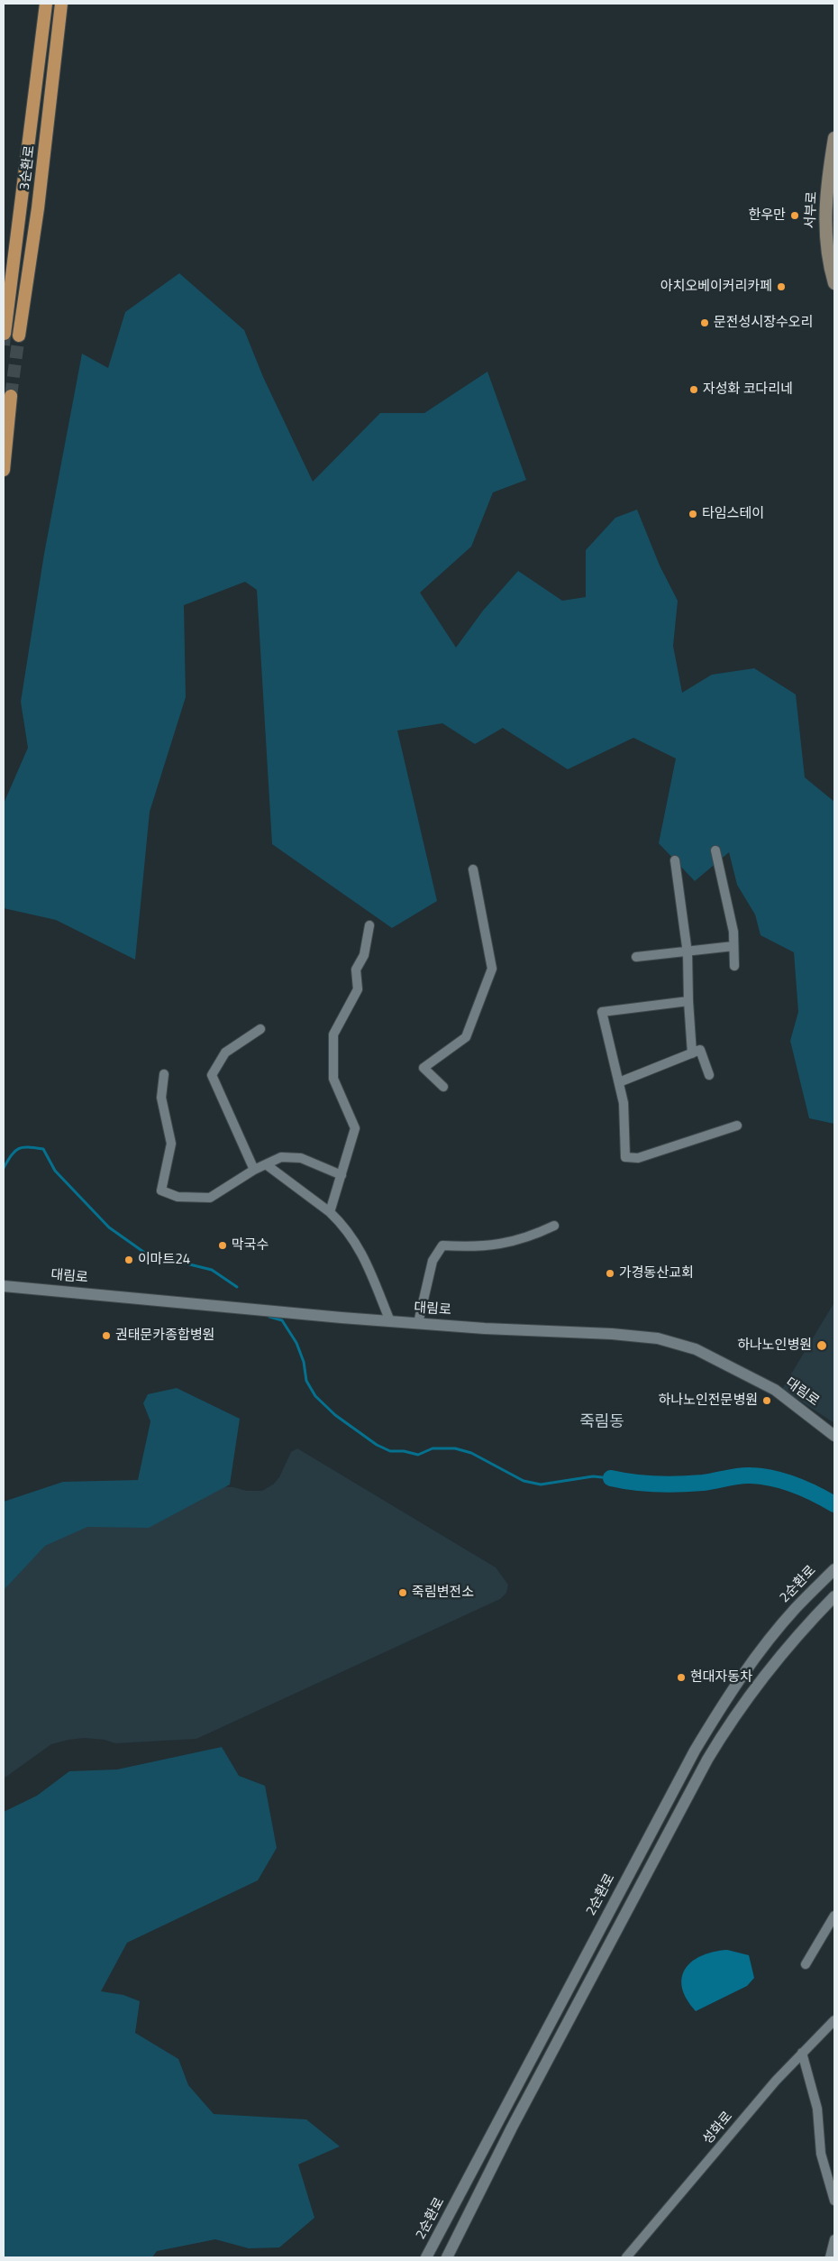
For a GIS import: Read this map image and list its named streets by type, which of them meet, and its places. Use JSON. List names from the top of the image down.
{
  "streets": {
    "highway": ["3순환로"],
    "main road": ["서부로"],
    "street": ["대림로", "2순환로", "성화로"]
  },
  "districts": ["죽림동"],
  "places": [
    "한우만",
    "아치오베이커리카페",
    "문전성시장수오리",
    "자성화 코다리네",
    "타임스테이",
    "막국수",
    "이마트24",
    "가경동산교회",
    "권태문카종합병원",
    "하나노인병원",
    "하나노인전문병원",
    "죽림변전소",
    "현대자동차"
  ]
}
